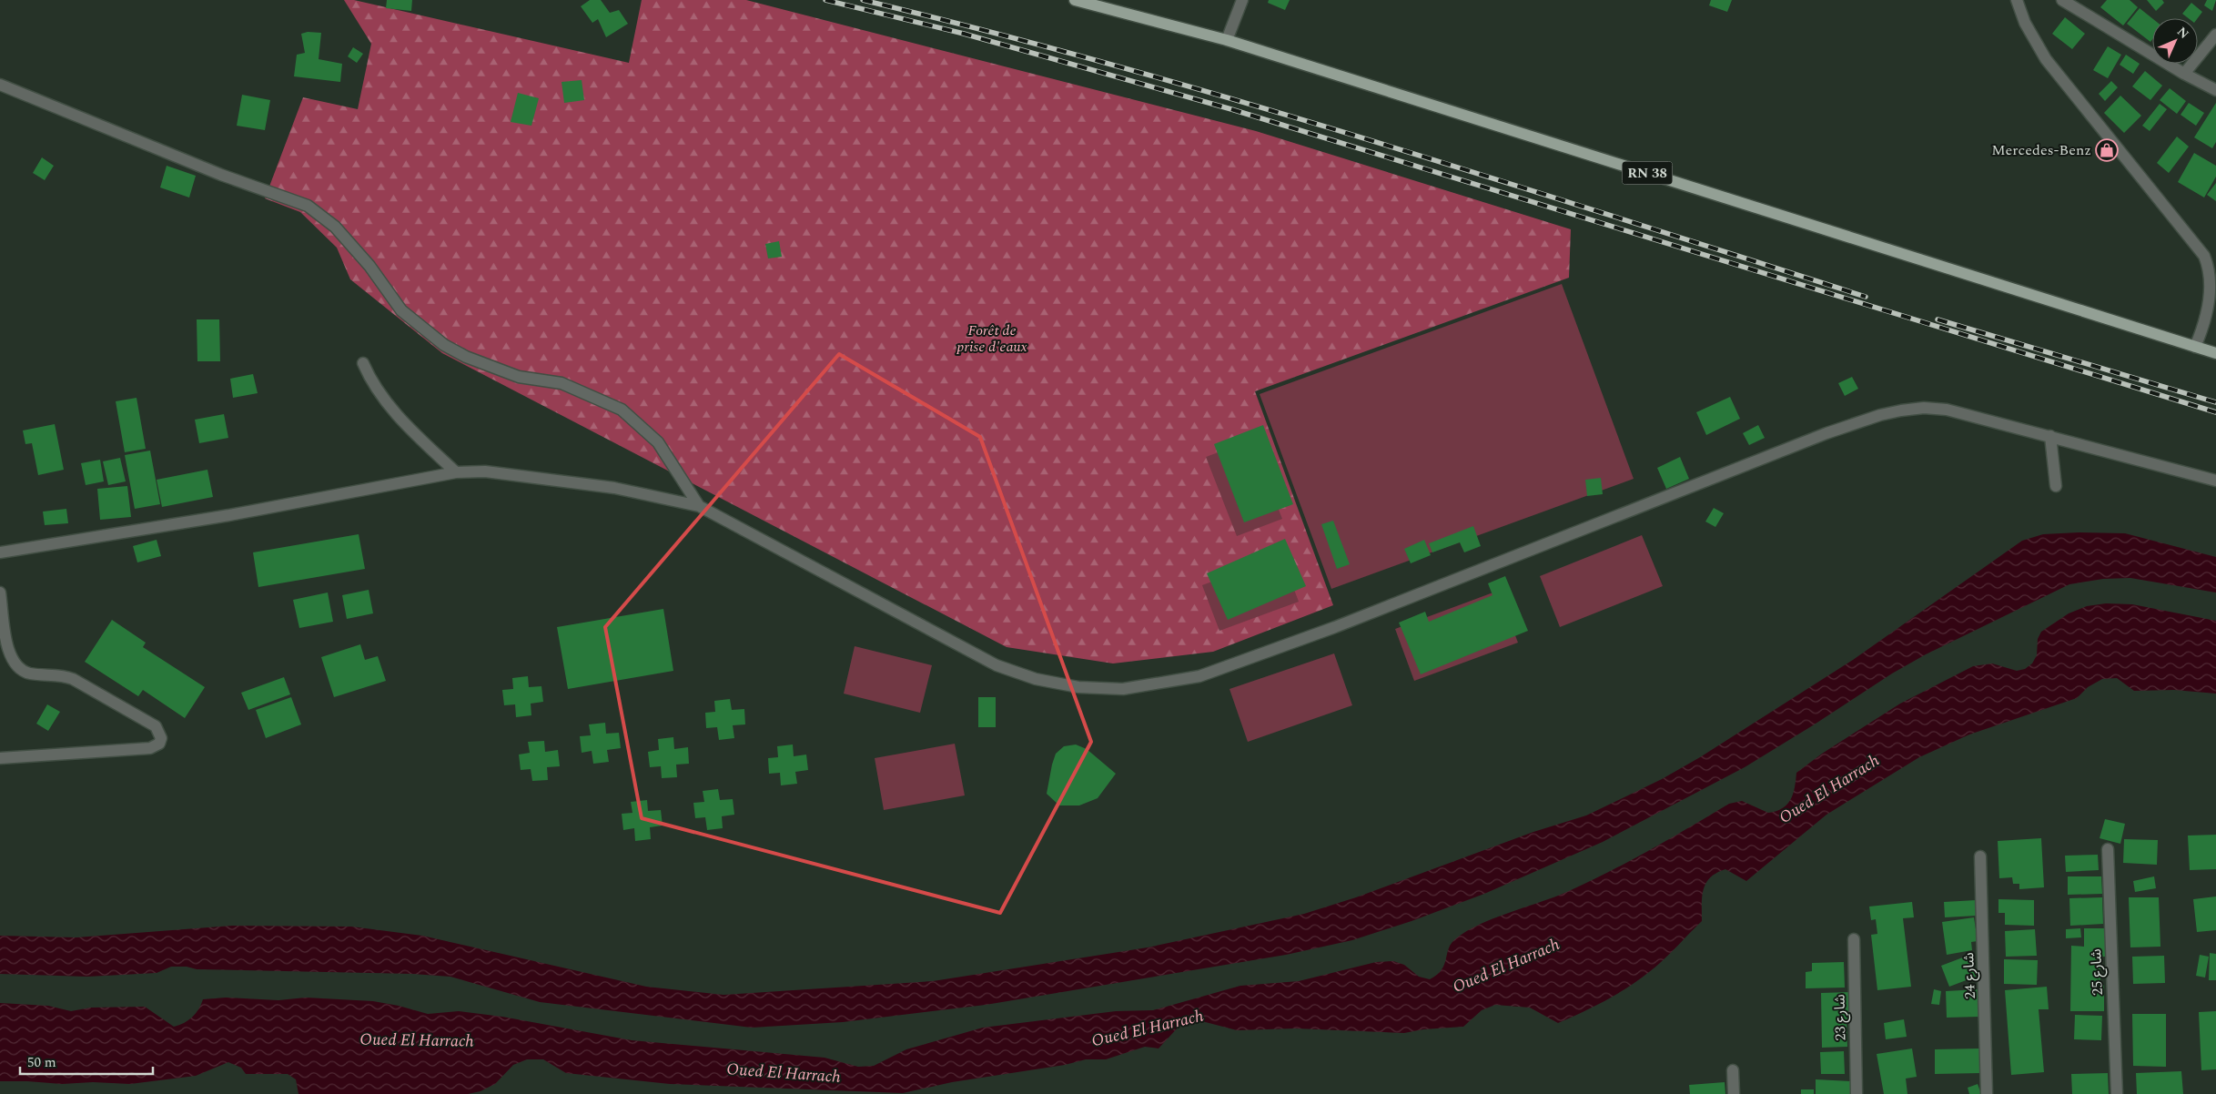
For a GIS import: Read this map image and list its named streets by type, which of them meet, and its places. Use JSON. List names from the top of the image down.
{
  "streets": {
    "main road": ["RN 38"],
    "street": ["شارع 25", "شارع 24", "شارع 23"]
  },
  "water": ["Oued El Harrach"],
  "parks": ["Forêt de prise d'eaux"],
  "places": {
    "shop": ["Mercedes-Benz"]
  },
  "scale_bar": "50 m",
  "north": "top right"
}
